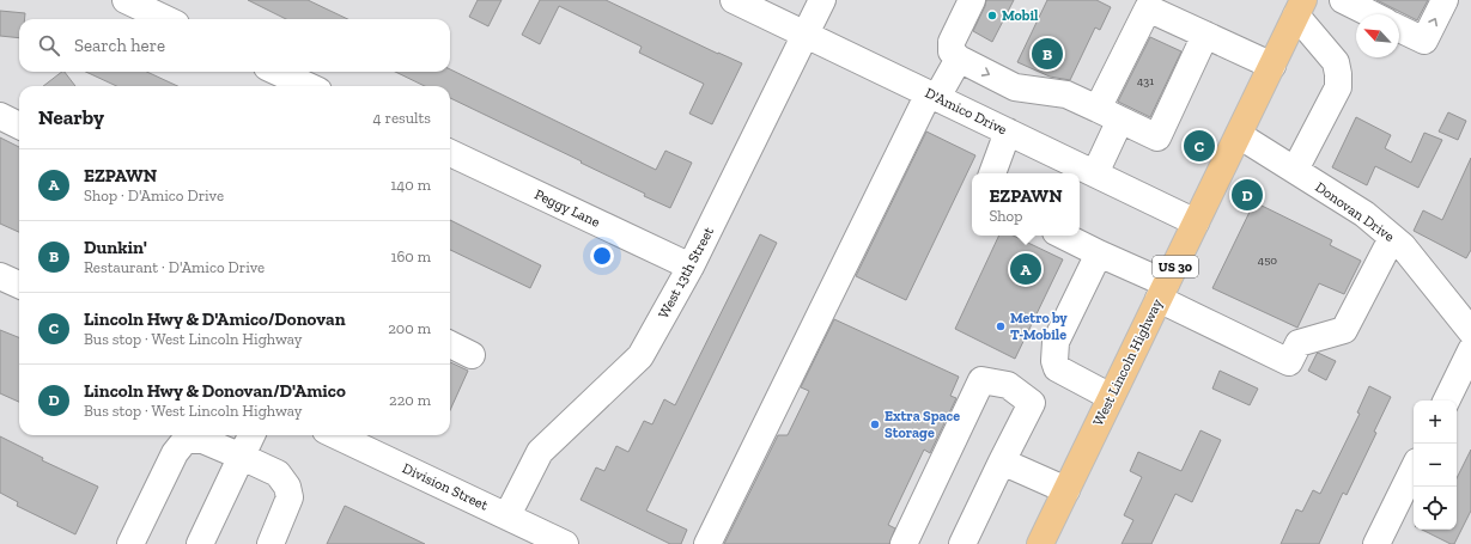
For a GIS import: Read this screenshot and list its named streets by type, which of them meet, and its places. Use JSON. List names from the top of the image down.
{
  "streets": {
    "main road": ["US 30", "West Lincoln Highway"],
    "street": [
      "D'Amico Drive",
      "Peggy Lane",
      "Donovan Drive",
      "West 13th Street",
      "Division Street"
    ]
  },
  "crossings": [
    ["D'Amico Drive", "West 13th Street"],
    ["D'Amico Drive", "West Lincoln Highway"],
    ["Peggy Lane", "West 13th Street"],
    ["Donovan Drive", "West Lincoln Highway"],
    ["West 13th Street", "Division Street"]
  ],
  "places": ["Mobil", "Metro by T-Mobile", "Extra Space Storage"],
  "house_numbers": ["431", "450"],
  "north": "top left",
  "page": {
    "search": "Search here",
    "pins": [
      "B",
      "C",
      "D",
      "A"
    ],
    "heading": ["Nearby", "4 results"],
    "list": [
      {
        "mark": "A",
        "name": "EZPAWN",
        "note": "Shop · D'Amico Drive",
        "value": "140 m"
      },
      {
        "mark": "B",
        "name": "Dunkin'",
        "note": "Restaurant · D'Amico Drive",
        "value": "160 m"
      },
      {
        "mark": "C",
        "name": "Lincoln Hwy & D'Amico/Donovan",
        "note": "Bus stop · West Lincoln Highway",
        "value": "200 m"
      },
      {
        "mark": "D",
        "name": "Lincoln Hwy & Donovan/D'Amico",
        "note": "Bus stop · West Lincoln Highway",
        "value": "220 m"
      }
    ],
    "popup": ["EZPAWN", "Shop"],
    "map_buttons": ["+", "−"]
  }
}
